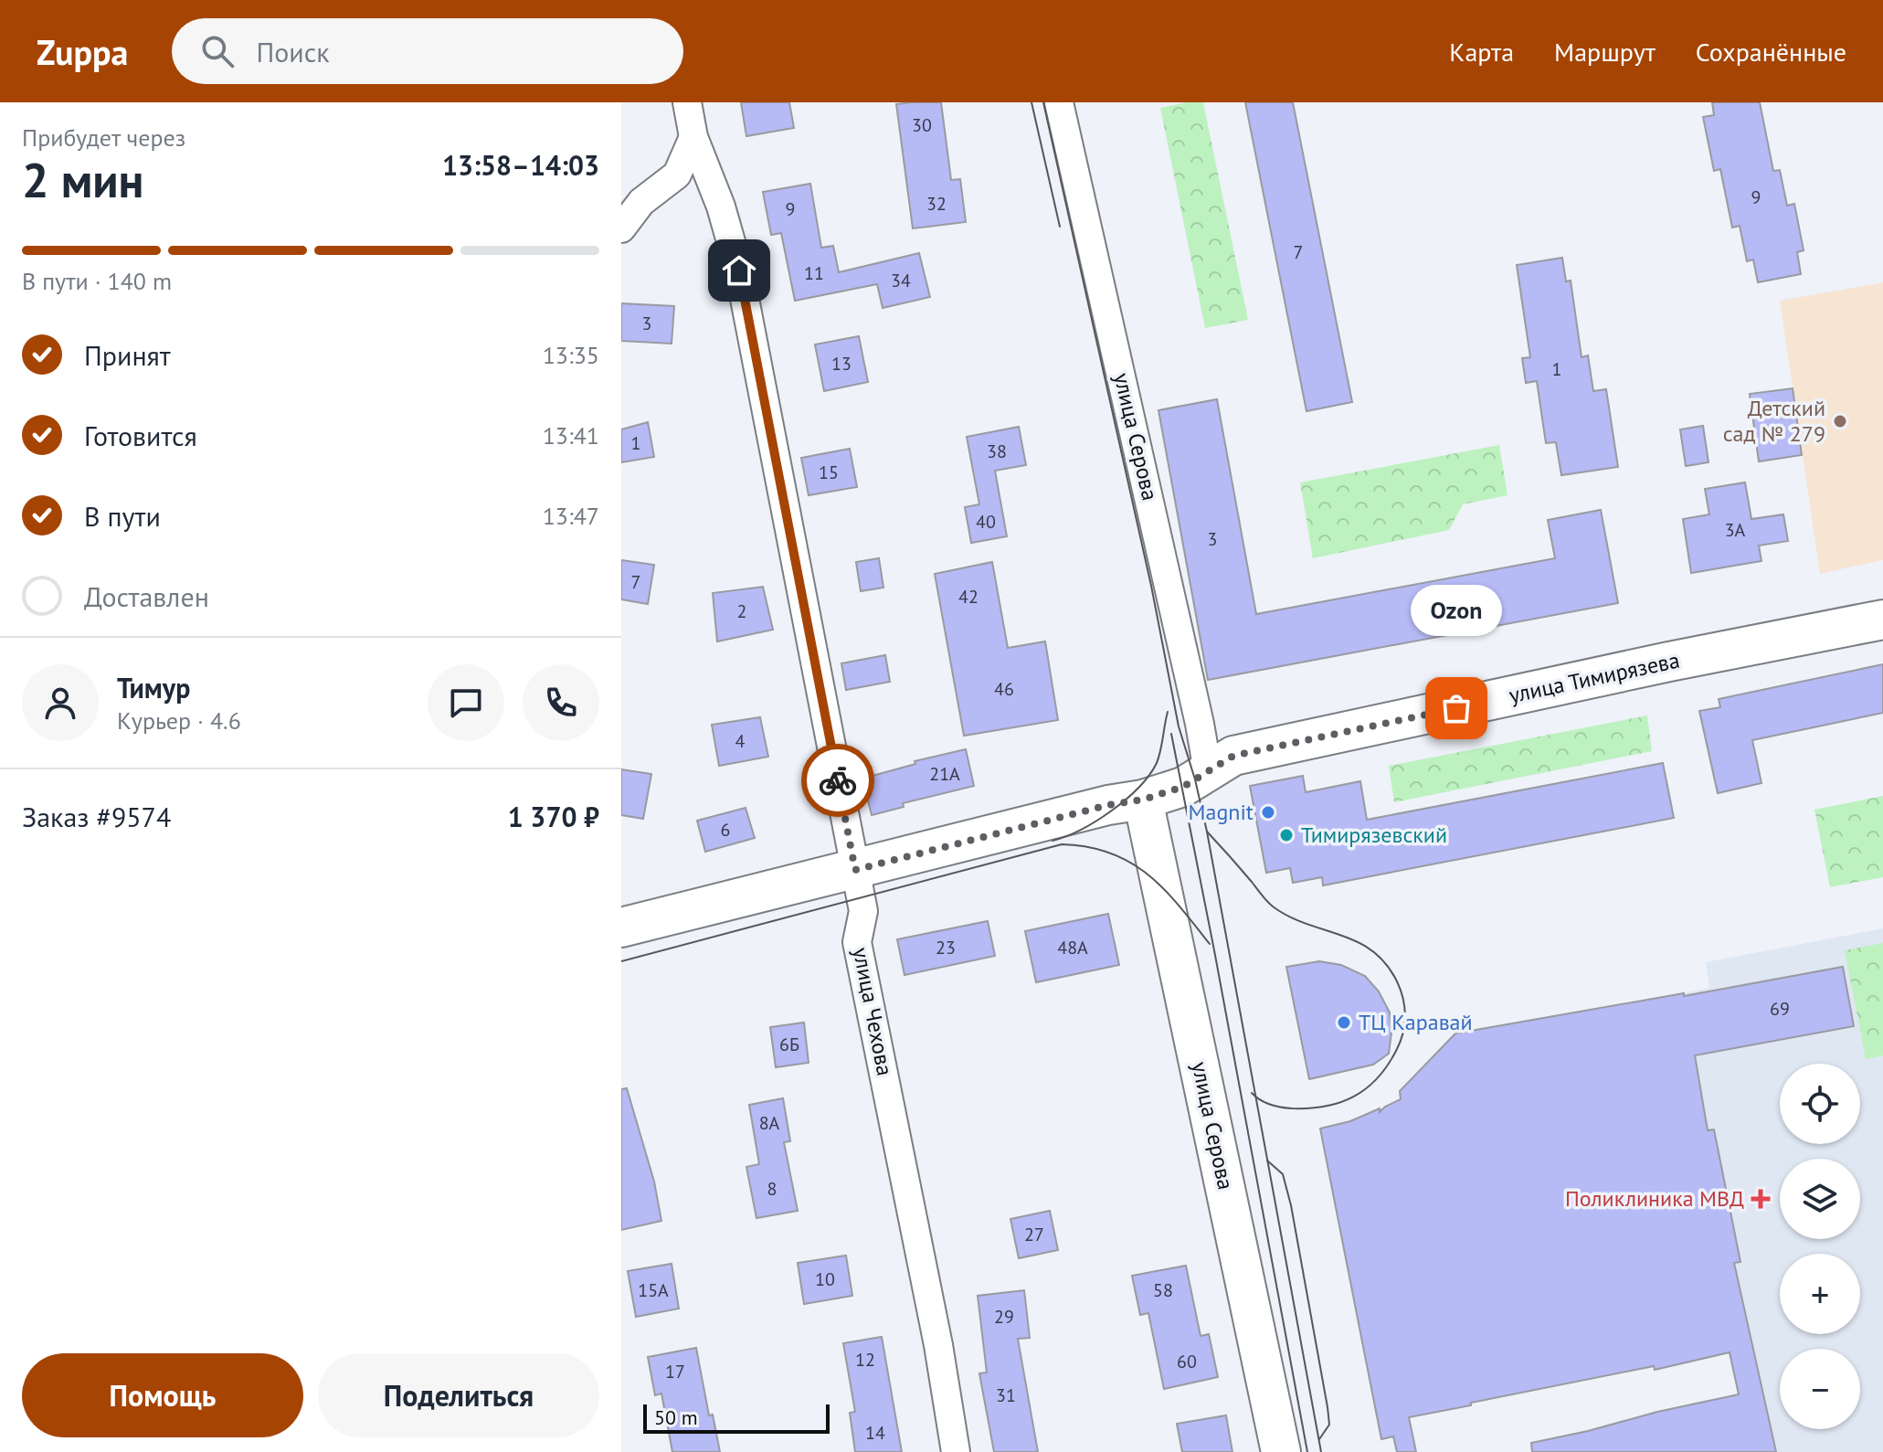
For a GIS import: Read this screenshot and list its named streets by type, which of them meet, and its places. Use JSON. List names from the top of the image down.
{
  "streets": {
    "street": ["улица Серова", "улица Тимирязева", "улица Чехова"]
  },
  "crossings": [
    ["улица Серова", "улица Тимирязева"],
    ["улица Тимирязева", "улица Чехова"]
  ],
  "places": {
    "other": [
      "Детский сад № 279",
      "Ozon",
      "Magnit",
      "Тимирязевский",
      "ТЦ Каравай"
    ],
    "health": ["Поликлиника МВД"]
  },
  "house_numbers": [
    "30",
    "9",
    "32",
    "9",
    "7",
    "11",
    "34",
    "3",
    "13",
    "1",
    "1",
    "38",
    "15",
    "40",
    "3А",
    "3",
    "7",
    "42",
    "2",
    "46",
    "4",
    "21А",
    "6",
    "23",
    "48А",
    "69",
    "6Б",
    "8А",
    "8",
    "27",
    "10",
    "15А",
    "58",
    "29",
    "12",
    "60",
    "17",
    "31",
    "14"
  ],
  "scale_bar": "50 m",
  "page": {
    "header": "Zuppa",
    "search": "Поиск",
    "nav": ["Карта", "Маршрут", "Сохранённые"],
    "heading": ["2 мин", "Прибудет через", "13:58–14:03"],
    "panel": [
      "Тимур",
      "Курьер · 4.6",
      "Заказ #9574",
      "1 370 ₽"
    ],
    "bar": "В пути · 140 m",
    "list": [
      ["Принят", "13:35"],
      ["Готовится", "13:41"],
      ["В пути", "13:47"],
      "Доставлен"
    ],
    "bubble": "Ozon",
    "map_buttons": ["+", "−"],
    "buttons": ["Помощь", "Поделиться"],
    "scale": "50 m"
  }
}
